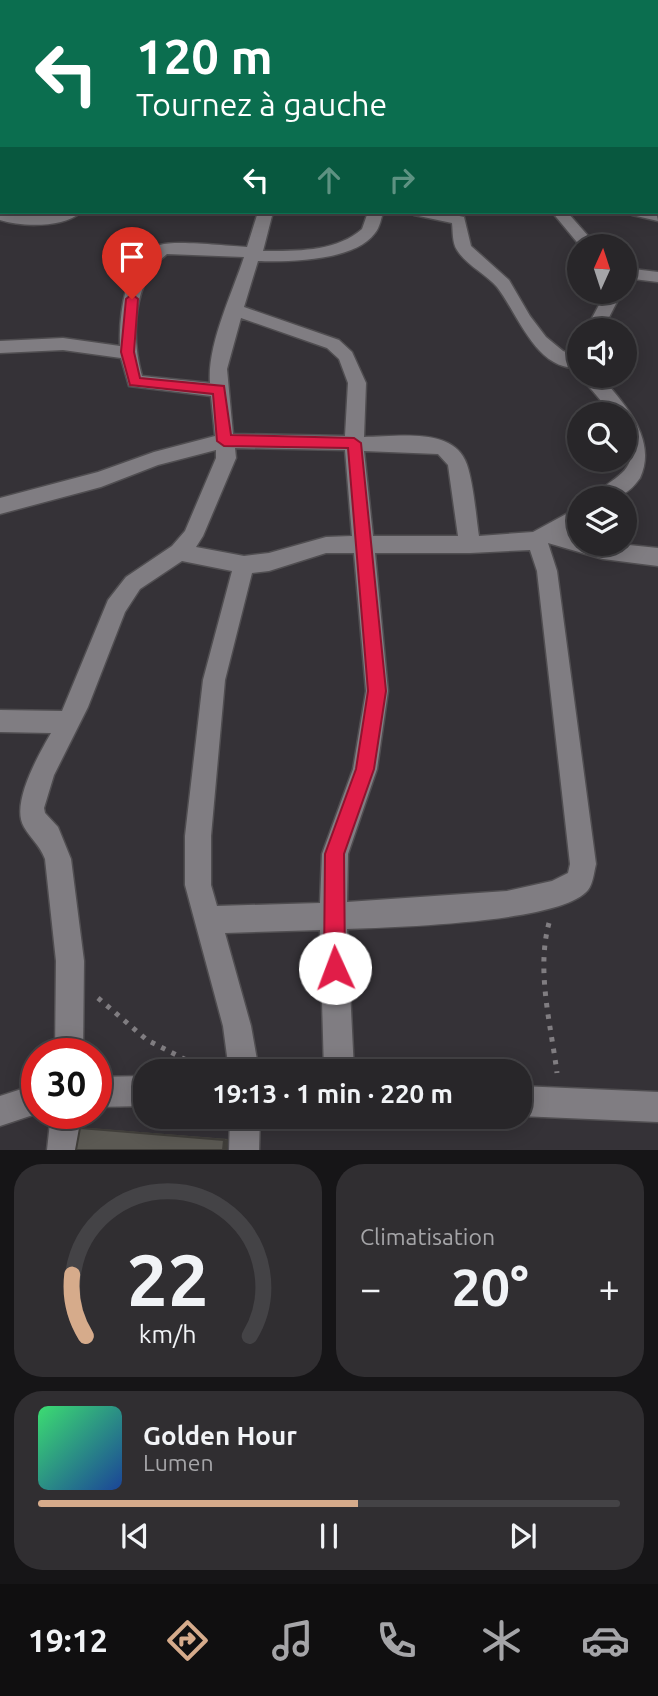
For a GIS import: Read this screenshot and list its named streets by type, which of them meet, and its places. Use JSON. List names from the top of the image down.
{
  "north": "top",
  "page": {
    "turn": ["120 m", "Tournez à gauche"],
    "limit": "30",
    "trip": "19:13 · 1 min · 220 m",
    "tile": "Climatisation",
    "heat": ["−", "20°", "+"],
    "song": ["Golden Hour", "Lumen"],
    "tabs": "19:12",
    "gauge": ["22", "km/h"]
  }
}
